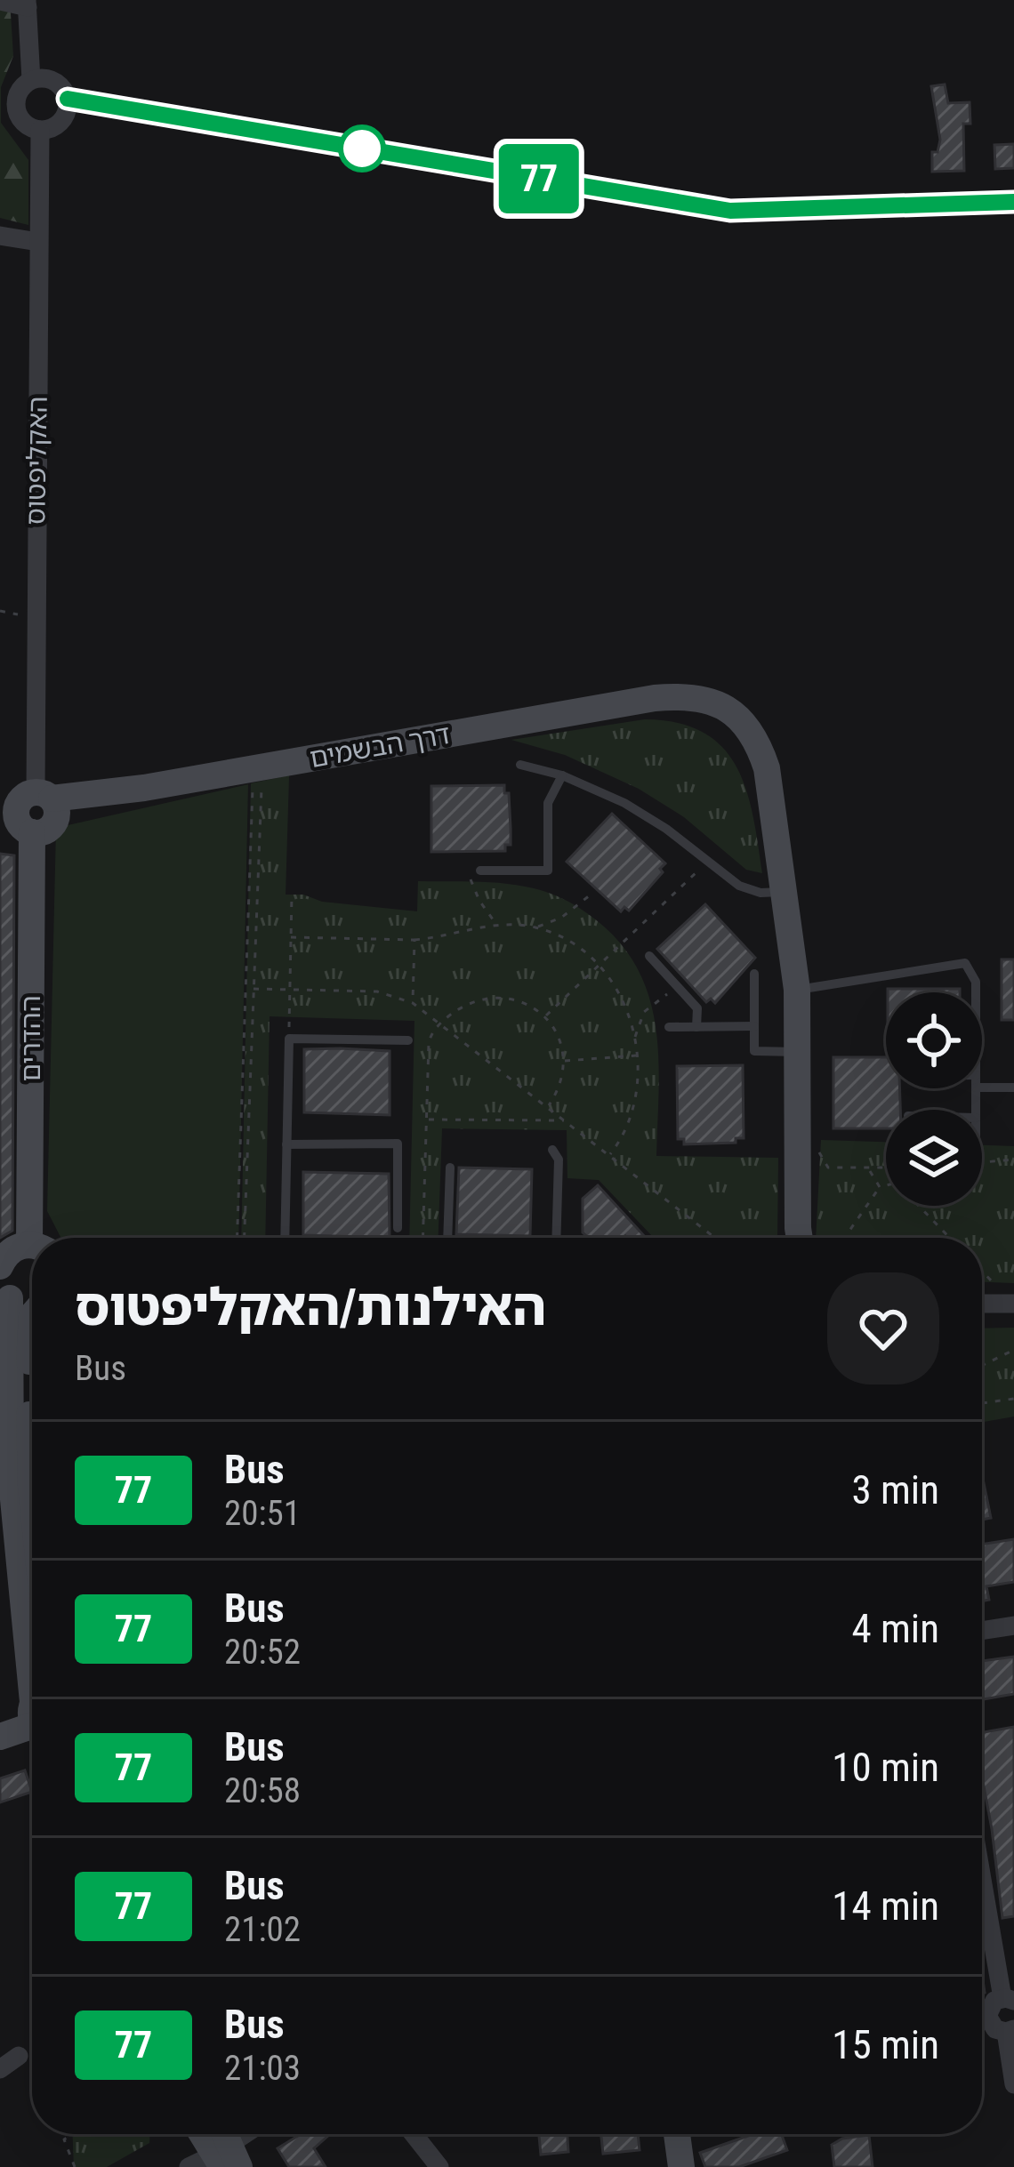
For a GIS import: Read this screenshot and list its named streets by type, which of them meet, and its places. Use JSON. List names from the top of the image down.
{
  "streets": {
    "street": ["האקליפטוס", "דרך הבשמים", "ההדרים"]
  },
  "crossings": [
    ["האקליפטוס", "דרך הבשמים"],
    ["האקליפטוס", "ההדרים"],
    ["דרך הבשמים", "ההדרים"]
  ],
  "lines": ["bus line 77"],
  "page": {
    "on_map": "77",
    "heading": ["האילנות/האקליפטוס", "Bus"],
    "list": [
      {
        "mark": "77",
        "name": "Bus",
        "note": "20:51",
        "value": "3 min"
      },
      {
        "mark": "77",
        "name": "Bus",
        "note": "20:52",
        "value": "4 min"
      },
      {
        "mark": "77",
        "name": "Bus",
        "note": "20:58",
        "value": "10 min"
      },
      {
        "mark": "77",
        "name": "Bus",
        "note": "21:02",
        "value": "14 min"
      },
      {
        "mark": "77",
        "name": "Bus",
        "note": "21:03",
        "value": "15 min"
      }
    ]
  }
}
